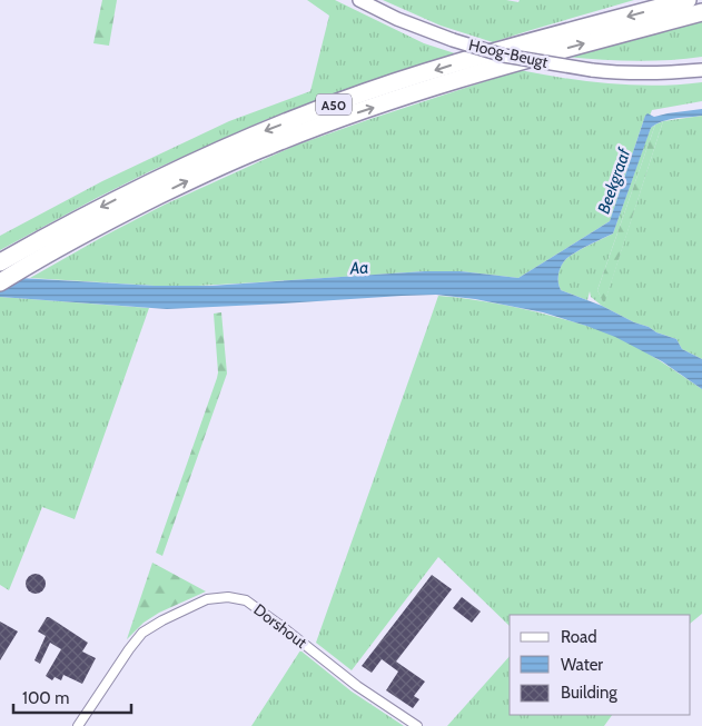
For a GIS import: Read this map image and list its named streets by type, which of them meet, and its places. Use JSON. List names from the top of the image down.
{
  "streets": {
    "highway": ["A50"],
    "street": ["Hoog-Beugt", "Dorshout"]
  },
  "water": ["Beekgraaf", "Aa"],
  "legend": ["Road", "Water", "Building"],
  "scale_bar": "100 m"
}
